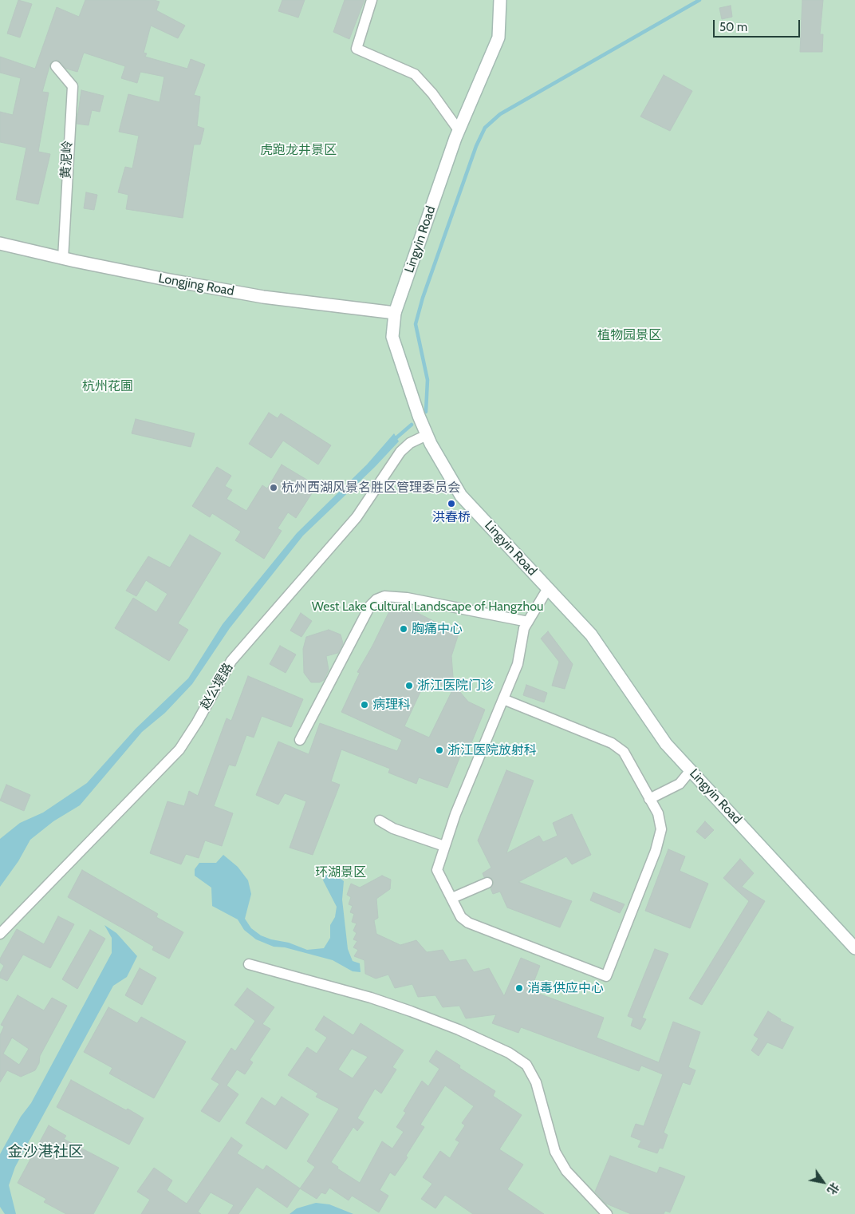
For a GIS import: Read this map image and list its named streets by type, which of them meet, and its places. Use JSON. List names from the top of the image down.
{
  "streets": {
    "main road": ["Lingyin Road", "Longjing Road"],
    "street": ["黄泥岭", "赵公堤路"]
  },
  "crossings": [
    ["黄泥岭", "Longjing Road"],
    ["Lingyin Road", "Longjing Road"],
    ["Lingyin Road", "赵公堤路"]
  ],
  "districts": ["金沙港社区"],
  "parks": [
    "虎跑龙井景区",
    "植物园景区",
    "杭州花圃",
    "West Lake Cultural Landscape of Hangzhou",
    "环湖景区"
  ],
  "places": [
    "杭州西湖风景名胜区管理委员会",
    "洪春桥",
    "胸痛中心",
    "浙江医院门诊",
    "病理科",
    "浙江医院放射科",
    "消毒供应中心"
  ],
  "scale_bar": "50 m",
  "north": "bottom right"
}
